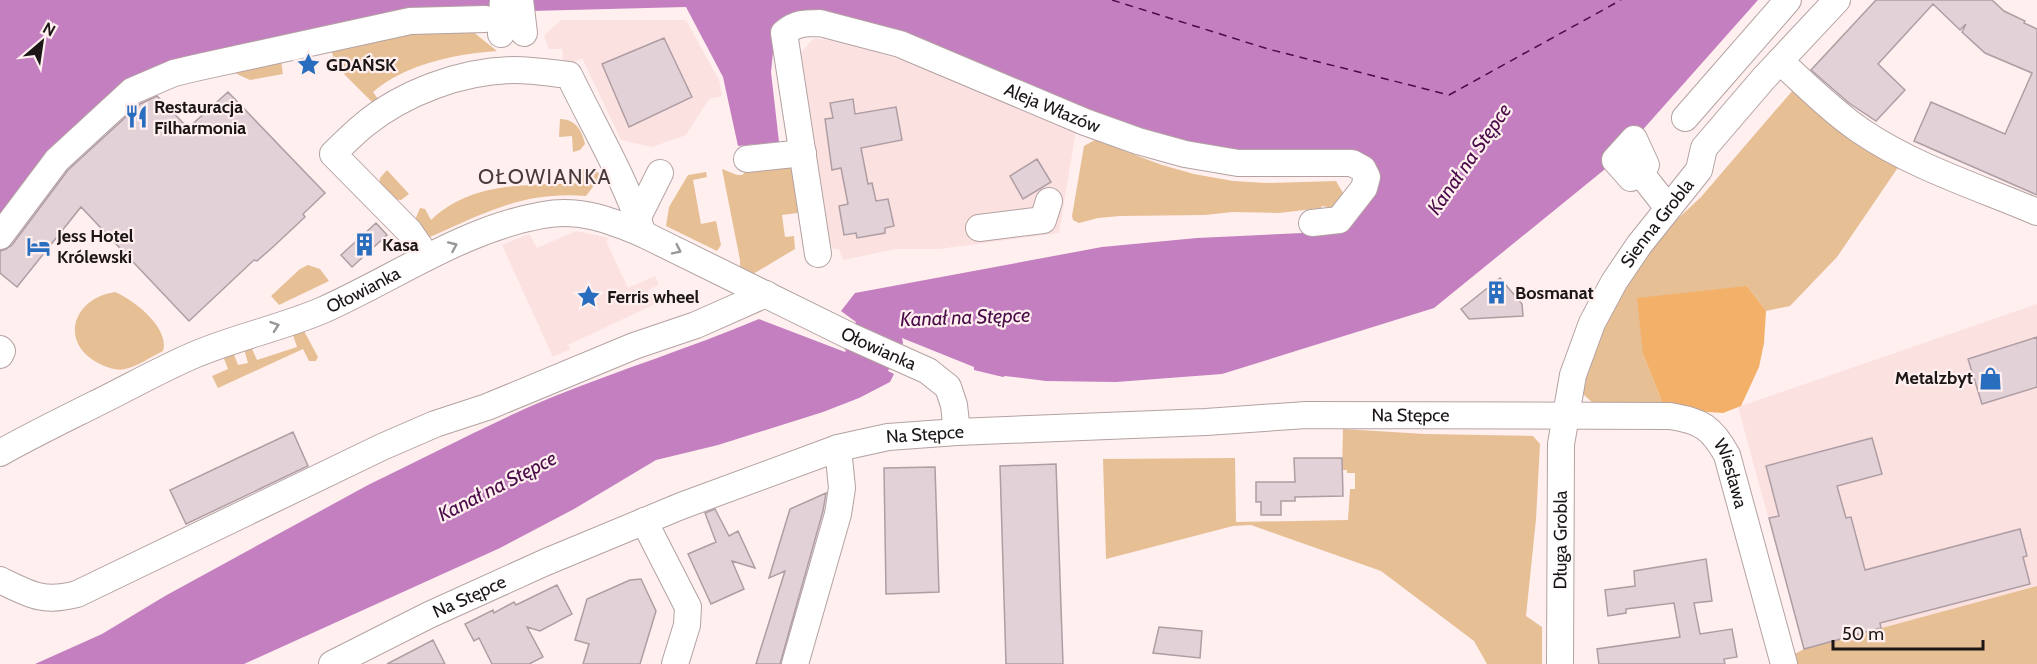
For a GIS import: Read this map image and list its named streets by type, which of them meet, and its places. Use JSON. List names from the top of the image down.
{
  "streets": {
    "street": [
      "Aleja Włazów",
      "Sienna Grobla",
      "Ołowianka",
      "Na Stępce",
      "Wiesława",
      "Długa Grobla"
    ]
  },
  "crossings": [
    ["Sienna Grobla", "Na Stępce"],
    ["Sienna Grobla", "Wiesława"],
    ["Sienna Grobla", "Długa Grobla"],
    ["Ołowianka", "Na Stępce"],
    ["Na Stępce", "Wiesława"],
    ["Na Stępce", "Długa Grobla"],
    ["Wiesława", "Długa Grobla"]
  ],
  "districts": ["OŁOWIANKA"],
  "water": ["Kanał na Stępce"],
  "places": {
    "place": ["GDAŃSK", "Ferris wheel"],
    "restaurant": ["Restauracja Filharmonia"],
    "building": ["Kasa", "Bosmanat"],
    "hotel": ["Jess Hotel Królewski"],
    "shop": ["Metalzbyt"]
  },
  "scale_bar": "50 m",
  "north": "top right"
}
